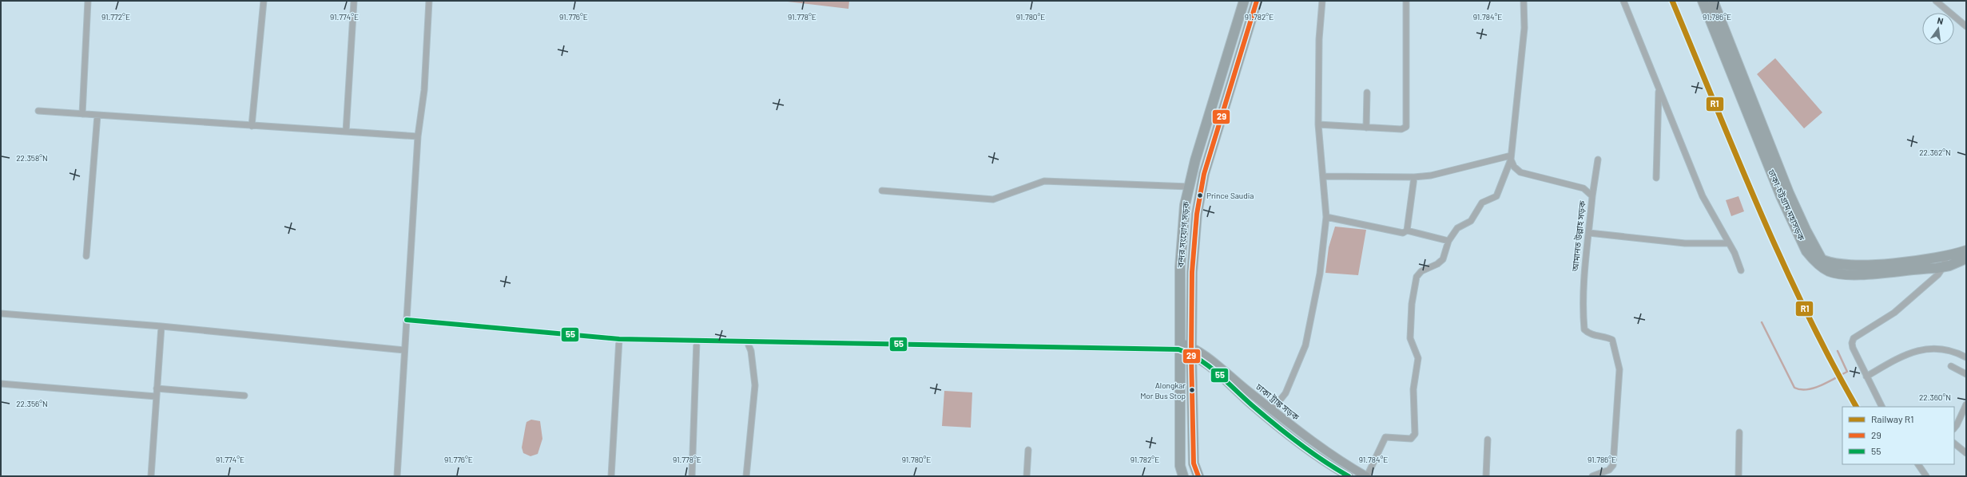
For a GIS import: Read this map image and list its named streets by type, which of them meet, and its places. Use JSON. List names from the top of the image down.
{
  "streets": {
    "highway": ["ঢাকা-চট্টগ্রাম মহাসড়ক", "বন্দর সংযোগ সড়ক"],
    "main road": ["ঢাকা ট্রাঙ্ক সড়ক"],
    "street": ["আমানত উল্লাহ সড়ক"]
  },
  "crossings": [
    ["বন্দর সংযোগ সড়ক", "ঢাকা ট্রাঙ্ক সড়ক"]
  ],
  "places": ["Prince Saudia", "Alongkar Mor Bus Stop"],
  "lines": ["rail line R1", "transit line 29", "transit line 55"],
  "legend": ["Railway R1", "29", "55"],
  "north": "top",
  "coordinates": [
    "91.772°E",
    "91.774°E",
    "91.776°E",
    "91.778°E",
    "91.780°E",
    "91.782°E",
    "91.784°E",
    "91.786°E",
    "22.362°N",
    "22.358°N",
    "22.360°N",
    "22.356°N"
  ]
}
